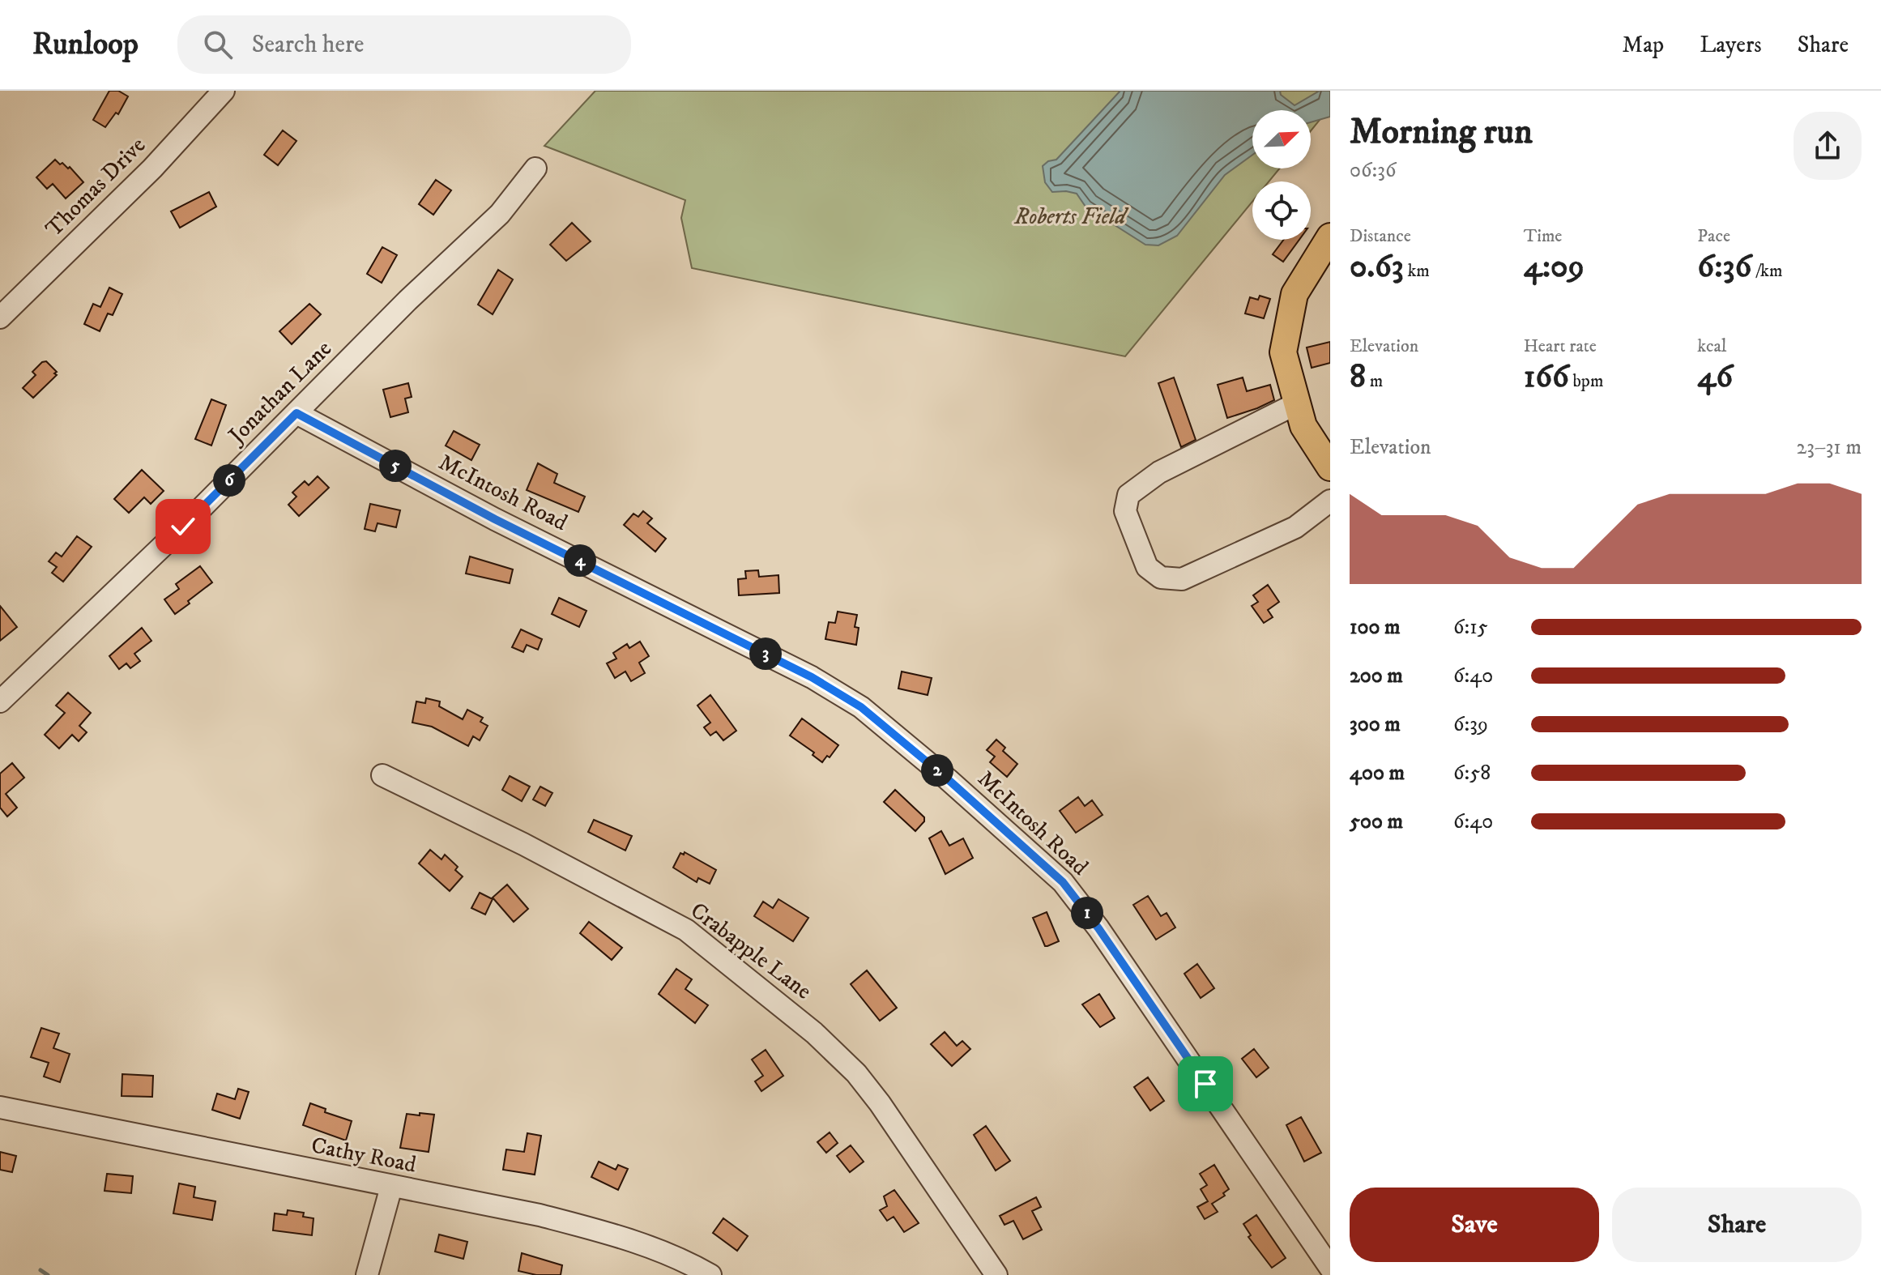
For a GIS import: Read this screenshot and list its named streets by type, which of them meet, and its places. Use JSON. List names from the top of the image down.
{
  "streets": {
    "street": [
      "Thomas Drive",
      "Jonathan Lane",
      "McIntosh Road",
      "Crabapple Lane",
      "Cathy Road"
    ]
  },
  "crossings": [
    ["Jonathan Lane", "McIntosh Road"]
  ],
  "parks": ["Roberts Field"],
  "north": "top right",
  "page": {
    "header": "Runloop",
    "search": "Search here",
    "nav": ["Map", "Layers", "Share"],
    "heading": ["Morning run", "06:36"],
    "stats": [
      ["Distance", "0.63 km"],
      ["Time", "4:09"],
      ["Pace", "6:36 /km"],
      ["Elevation", "8 m"],
      ["Heart rate", "166 bpm"],
      ["kcal", "46"]
    ],
    "chart": ["Elevation", "23–31 m"],
    "pins": [
      "5",
      "6",
      "4",
      "3",
      "2",
      "1"
    ],
    "list": [
      {
        "name": "100 m",
        "note": "6:15"
      },
      {
        "name": "200 m",
        "note": "6:40"
      },
      {
        "name": "300 m",
        "note": "6:39"
      },
      {
        "name": "400 m",
        "note": "6:58"
      },
      {
        "name": "500 m",
        "note": "6:40"
      }
    ],
    "buttons": ["Save", "Share"]
  }
}
